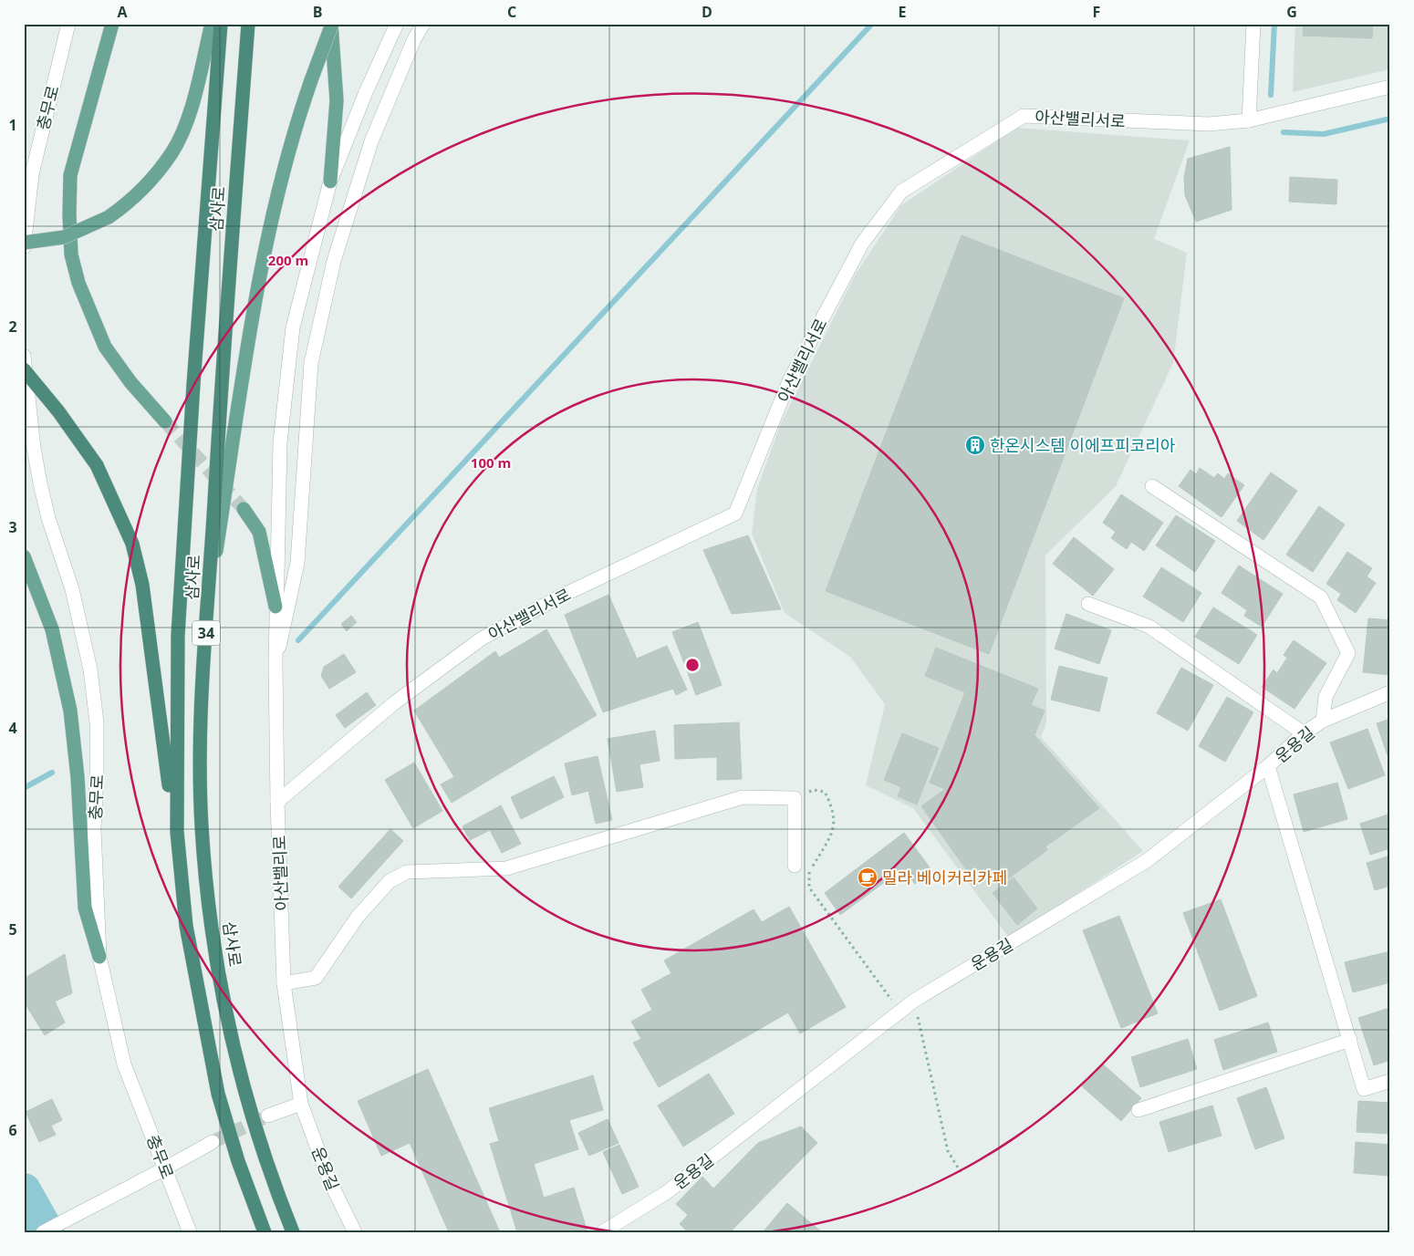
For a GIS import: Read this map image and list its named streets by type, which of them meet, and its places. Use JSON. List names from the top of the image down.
{
  "streets": {
    "highway": ["삼사로", "34"],
    "street": [
      "충무로",
      "아산밸리서로",
      "운용길",
      "아산밸리로"
    ]
  },
  "crossings": [
    ["아산밸리서로", "아산밸리로"],
    ["운용길", "아산밸리로"]
  ],
  "places": {
    "building": ["한온시스템 이에프피코리아"],
    "cafe": ["밀라 베이커리카페"]
  },
  "grid": {
    "columns": [
      "A",
      "B",
      "C",
      "D",
      "E",
      "F",
      "G"
    ],
    "rows": [
      "1",
      "2",
      "3",
      "4",
      "5",
      "6"
    ]
  },
  "rings": ["200 m", "100 m"]
}
